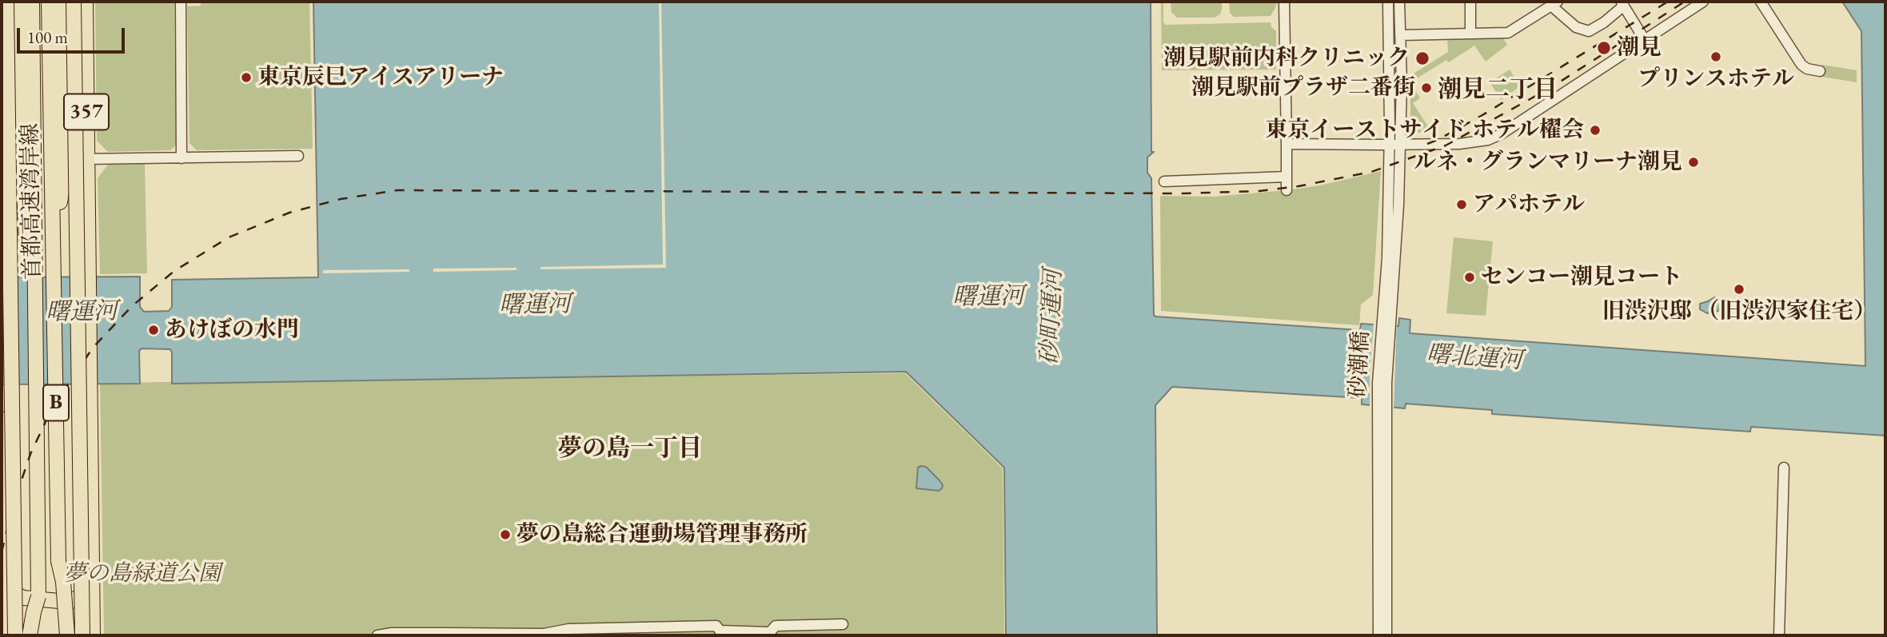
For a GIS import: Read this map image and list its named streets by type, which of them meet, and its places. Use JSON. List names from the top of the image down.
{
  "streets": {
    "highway": ["357", "首都高速湾岸線", "B"],
    "street": ["砂潮橋"]
  },
  "districts": ["潮見二丁目", "夢の島一丁目"],
  "water": ["曙運河", "砂町運河", "曙北運河"],
  "parks": ["夢の島緑道公園"],
  "places": [
    "潮見",
    "プリンスホテル",
    "潮見駅前内科クリニック",
    "東京辰巳アイスアリーナ",
    "潮見駅前プラザ二番街",
    "東京イーストサイド ホテル櫂会",
    "ルネ・グランマリーナ潮見",
    "アパホテル",
    "センコー潮見コート",
    "旧渋沢邸 （旧渋沢家住宅）",
    "あけぼの水門",
    "夢の島総合運動場管理事務所"
  ],
  "scale_bar": "100 m"
}
